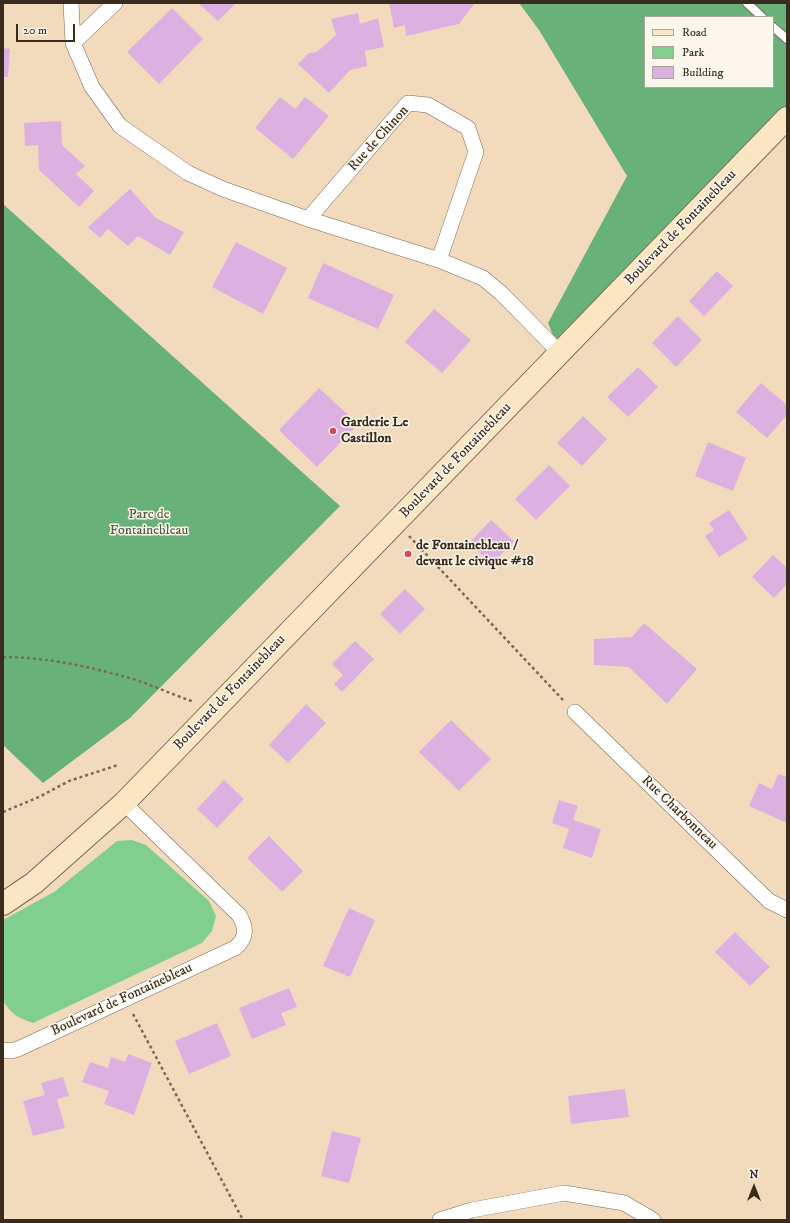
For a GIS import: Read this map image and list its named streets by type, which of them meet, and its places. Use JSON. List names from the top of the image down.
{
  "streets": {
    "street": ["Rue de Chinon", "Boulevard de Fontainebleau", "Rue Charbonneau"]
  },
  "parks": ["Parc de Fontainebleau"],
  "places": ["Garderie Le Castillon", "de Fontainebleau / devant le civique #18"],
  "legend": ["Road", "Park", "Building"],
  "scale_bar": "20 m",
  "north": "top"
}
